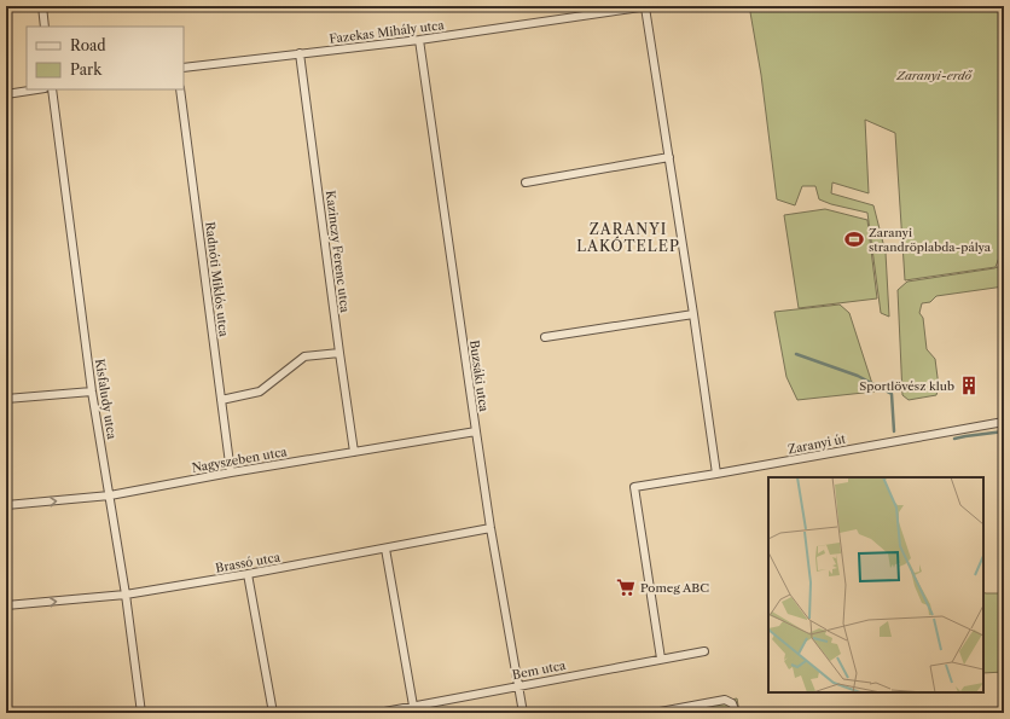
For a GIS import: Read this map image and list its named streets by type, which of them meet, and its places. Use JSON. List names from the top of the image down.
{
  "streets": {
    "street": [
      "Fazekas Mihály utca",
      "Kazinczy Ferenc utca",
      "Radnóti Miklós utca",
      "Buzsáki utca",
      "Kisfaludy utca",
      "Zaranyi út",
      "Nagyszeben utca",
      "Brassó utca",
      "Bem utca"
    ]
  },
  "crossings": [
    ["Fazekas Mihály utca", "Kazinczy Ferenc utca"],
    ["Fazekas Mihály utca", "Buzsáki utca"],
    ["Kazinczy Ferenc utca", "Nagyszeben utca"],
    ["Radnóti Miklós utca", "Nagyszeben utca"],
    ["Buzsáki utca", "Nagyszeben utca"],
    ["Buzsáki utca", "Brassó utca"],
    ["Buzsáki utca", "Bem utca"],
    ["Kisfaludy utca", "Nagyszeben utca"],
    ["Kisfaludy utca", "Brassó utca"],
    ["Zaranyi út", "Bem utca"]
  ],
  "districts": ["ZARANYI LAKÓTELEP"],
  "parks": ["Zaranyi-erdő"],
  "places": {
    "sports": ["Zaranyi strandröplabda-pálya"],
    "building": ["Sportlövész klub"],
    "supermarket": ["Pomeg ABC"]
  },
  "legend": ["Road", "Park"]
}
